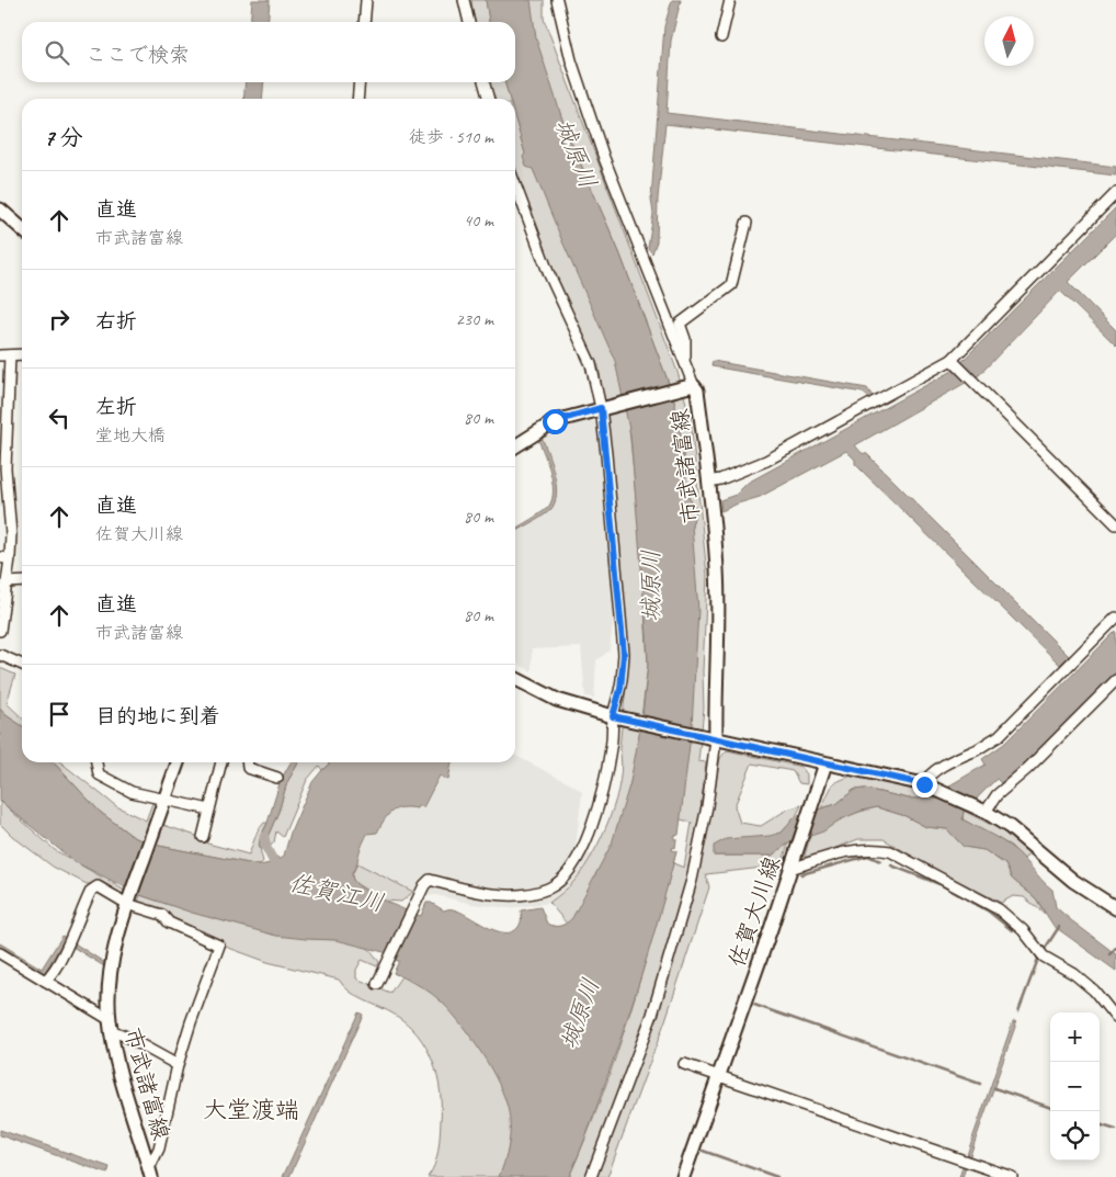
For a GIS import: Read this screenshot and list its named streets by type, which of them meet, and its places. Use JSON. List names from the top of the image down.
{
  "streets": {
    "main road": ["市武諸富線", "佐賀大川線"]
  },
  "districts": ["大堂渡端"],
  "water": ["城原川", "佐賀江川"],
  "north": "top",
  "page": {
    "search": "ここで検索",
    "heading": ["7 分", "徒歩 · 510 m"],
    "list": [
      ["直進", "市武諸富線", "40 m"],
      ["右折", "230 m"],
      ["左折", "堂地大橋", "80 m"],
      ["直進", "佐賀大川線", "80 m"],
      ["直進", "市武諸富線", "80 m"],
      "目的地に到着"
    ],
    "map_buttons": ["+", "−"]
  }
}
